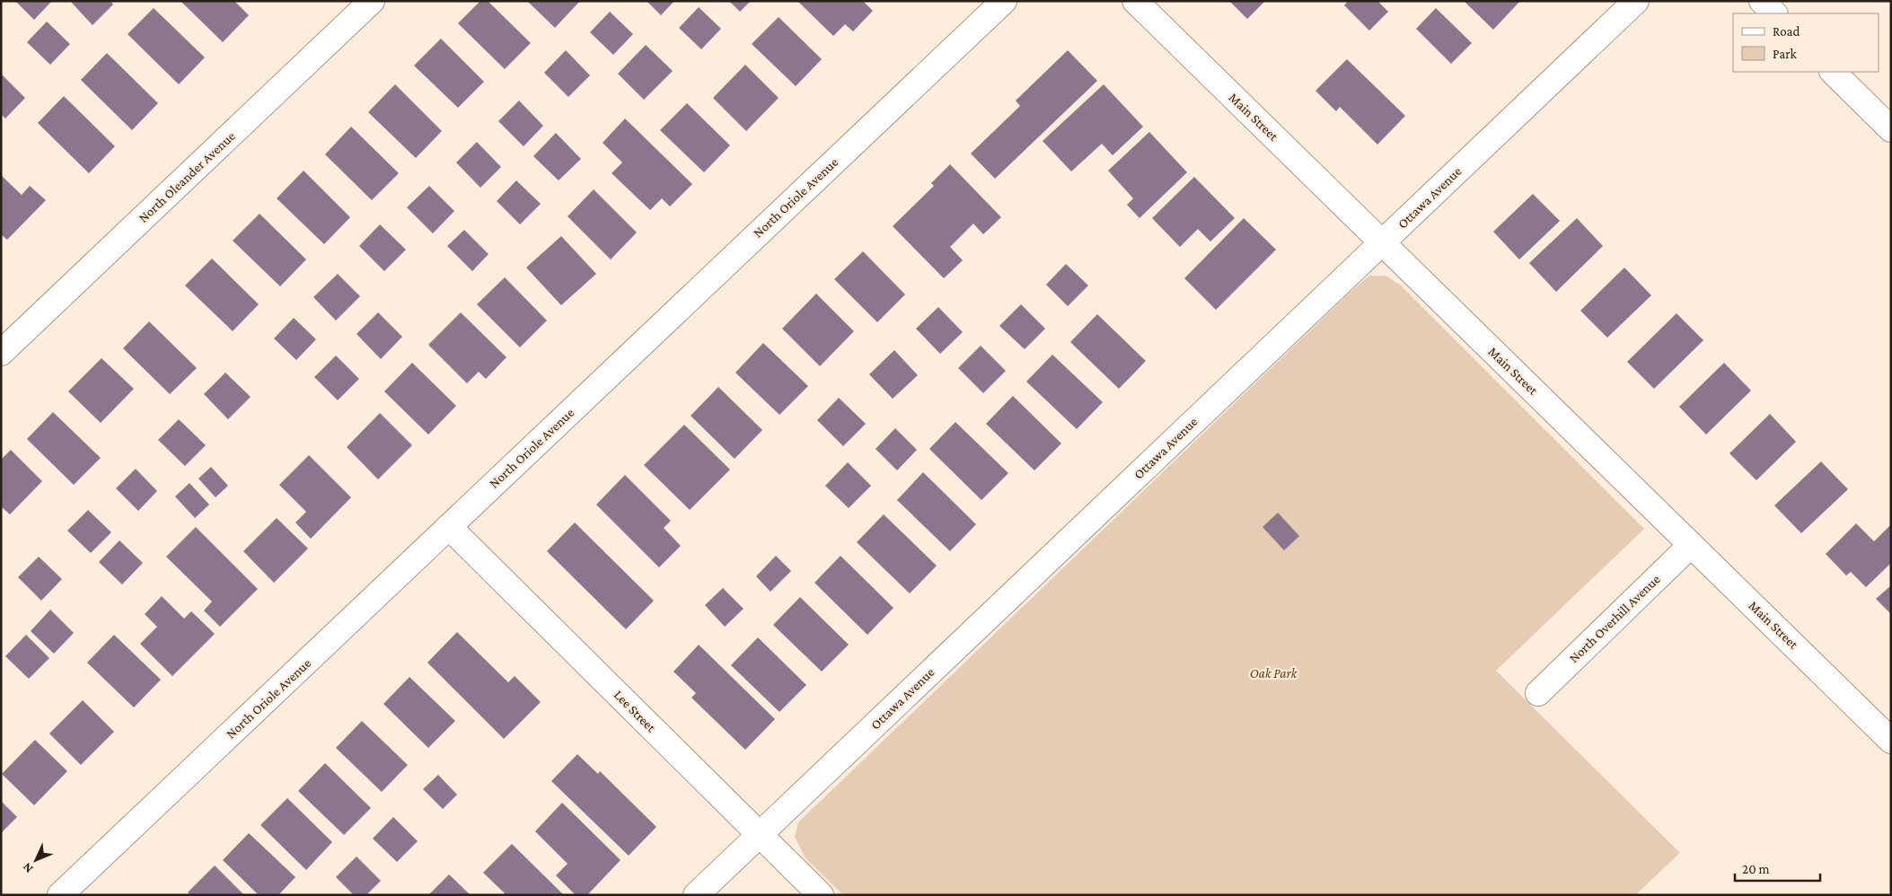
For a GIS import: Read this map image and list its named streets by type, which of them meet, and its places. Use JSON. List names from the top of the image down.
{
  "streets": {
    "street": [
      "Main Street",
      "North Oleander Avenue",
      "North Oriole Avenue",
      "Ottawa Avenue",
      "North Overhill Avenue",
      "Lee Street"
    ]
  },
  "crossings": [
    ["Main Street", "Ottawa Avenue"],
    ["Main Street", "North Overhill Avenue"],
    ["North Oriole Avenue", "Lee Street"],
    ["Ottawa Avenue", "Lee Street"]
  ],
  "parks": ["Oak Park"],
  "legend": ["Road", "Park"],
  "scale_bar": "20 m",
  "north": "bottom left"
}
